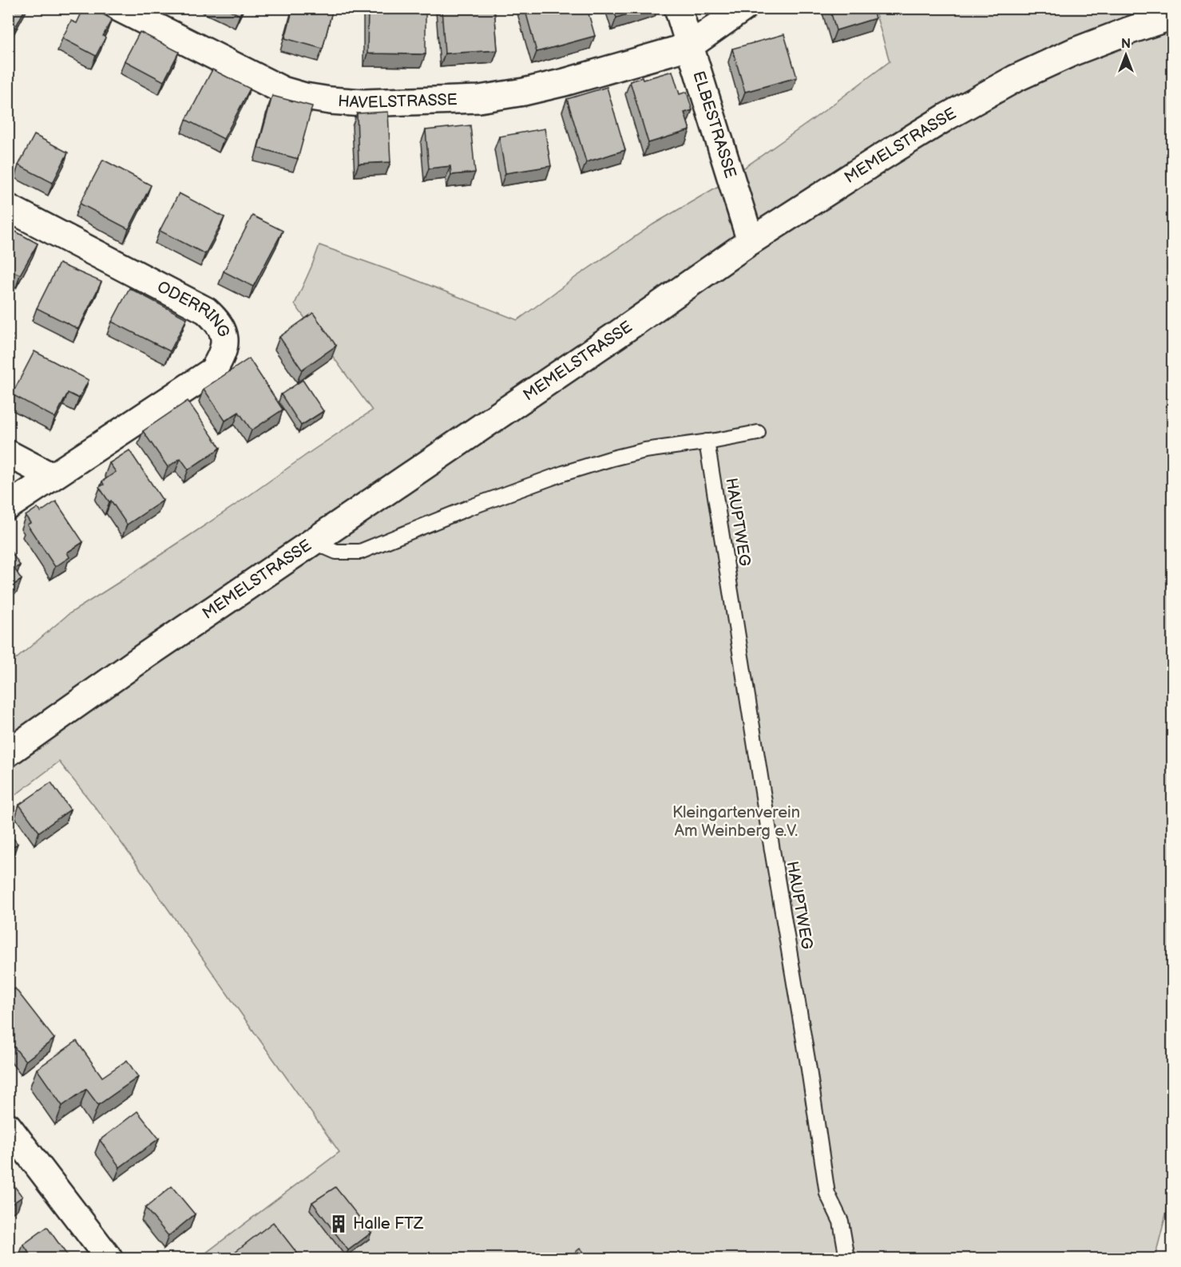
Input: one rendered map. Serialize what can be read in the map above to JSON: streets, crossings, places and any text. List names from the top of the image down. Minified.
{"streets":{"street":["HAVELSTRASSE","ELBESTRASSE","MEMELSTRASSE","ODERRING"],"lane":["HAUPTWEG"]},"crossings":[["HAVELSTRASSE","ELBESTRASSE"],["ELBESTRASSE","MEMELSTRASSE"]],"parks":["Kleingartenverein Am Weinberg e.V."],"places":{"building":["Halle FTZ"]},"north":"top"}
